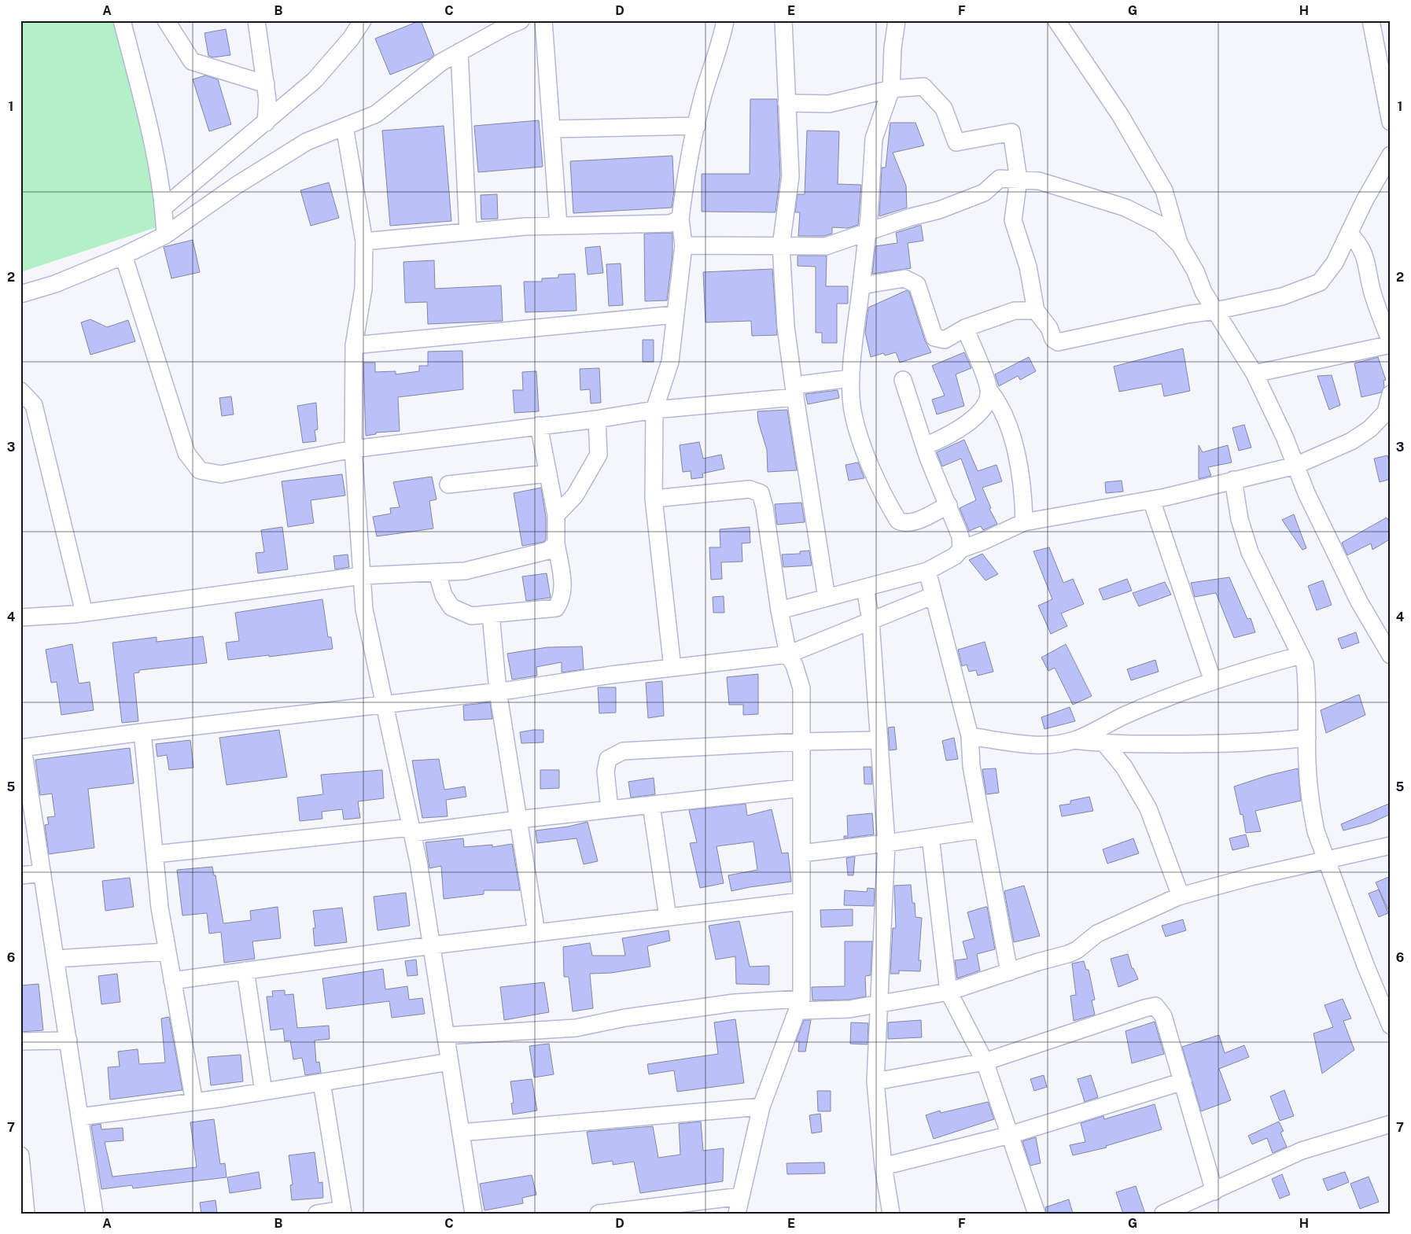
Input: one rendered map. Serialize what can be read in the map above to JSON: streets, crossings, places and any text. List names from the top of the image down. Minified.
{"grid":{"columns":["A","B","C","D","E","F","G","H"],"rows":["1","2","3","4","5","6","7"]}}
